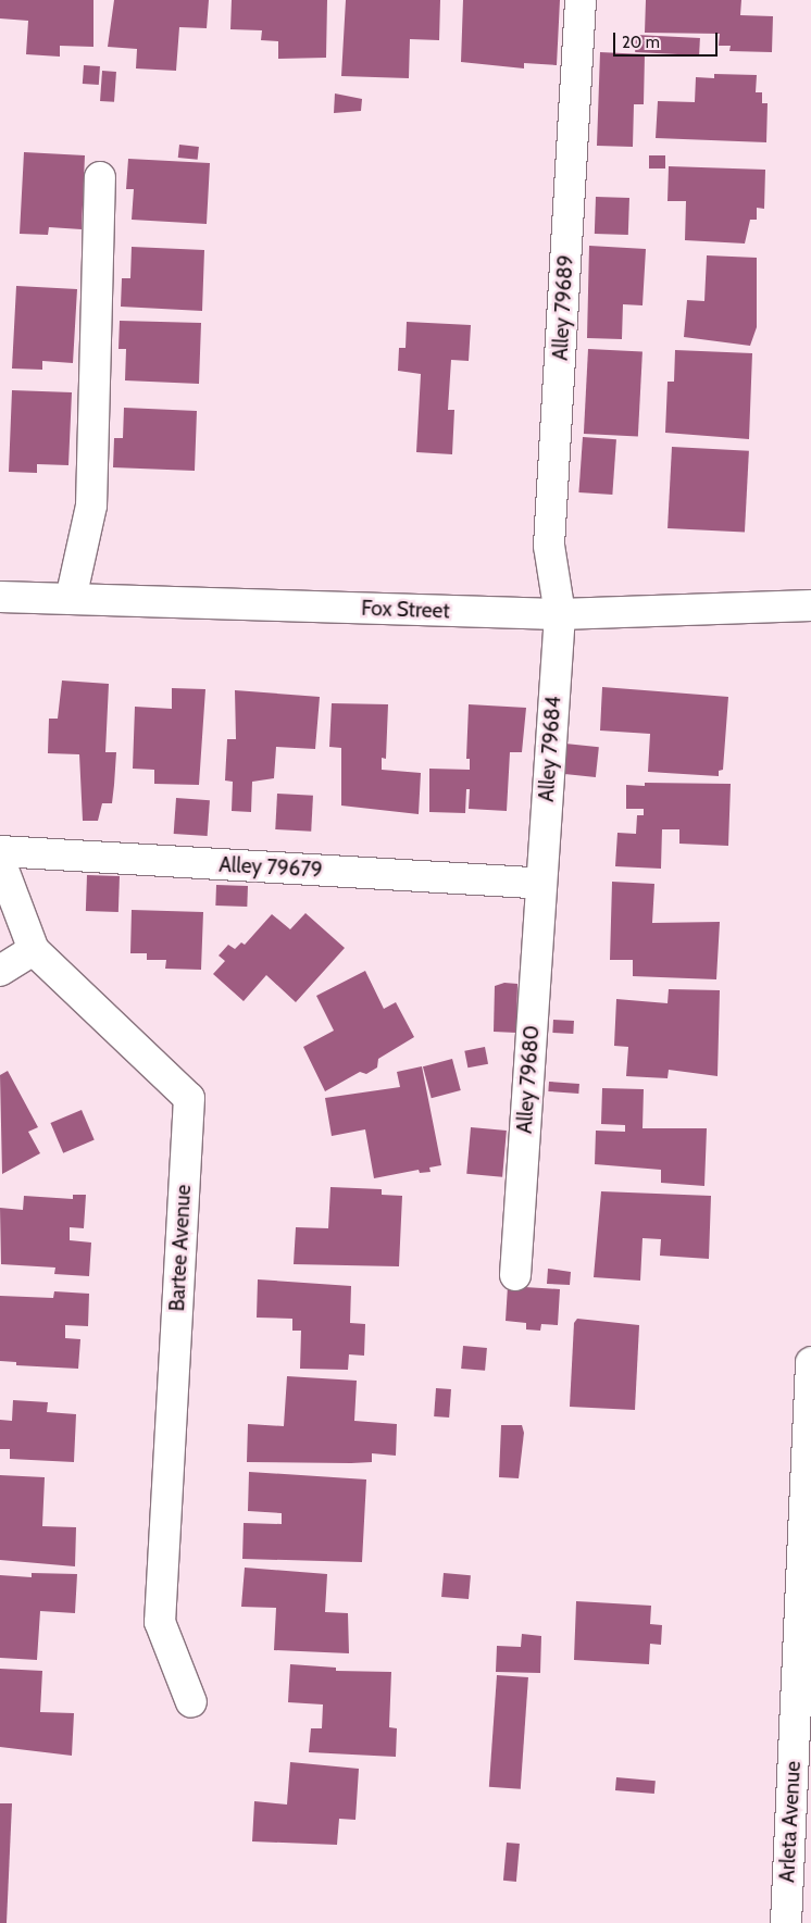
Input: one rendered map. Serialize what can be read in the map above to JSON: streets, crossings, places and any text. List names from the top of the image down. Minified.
{"streets":{"street":["Alley 79689","Fox Street","Alley 79684","Alley 79679","Alley 79680","Bartee Avenue","Arleta Avenue"]},"crossings":[["Alley 79689","Fox Street"],["Alley 79689","Alley 79684"],["Fox Street","Alley 79684"],["Alley 79684","Alley 79679"],["Alley 79684","Alley 79680"],["Alley 79679","Alley 79680"]],"scale_bar":"20 m"}
